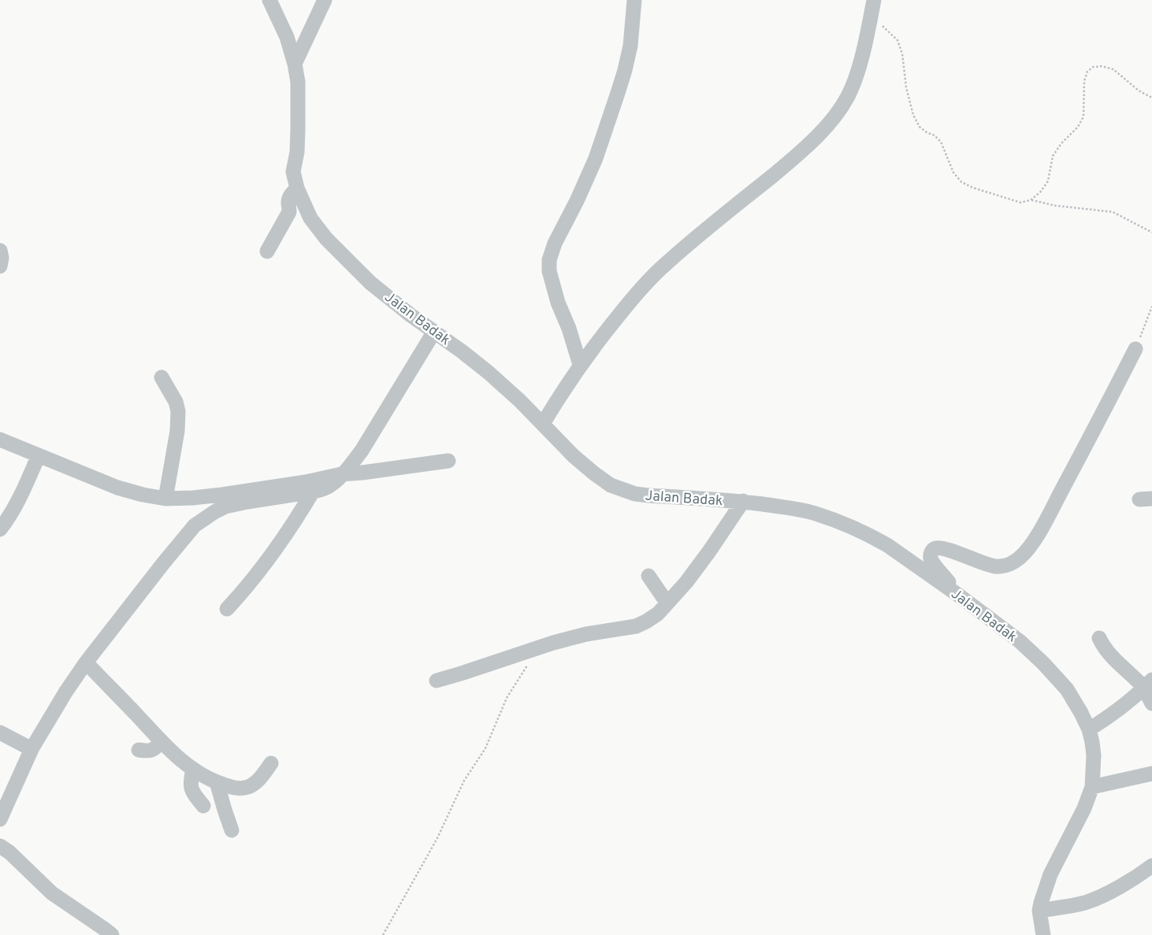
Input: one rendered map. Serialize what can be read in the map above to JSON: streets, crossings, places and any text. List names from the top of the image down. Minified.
{"streets":{"street":["Jalan Badak"]}}
